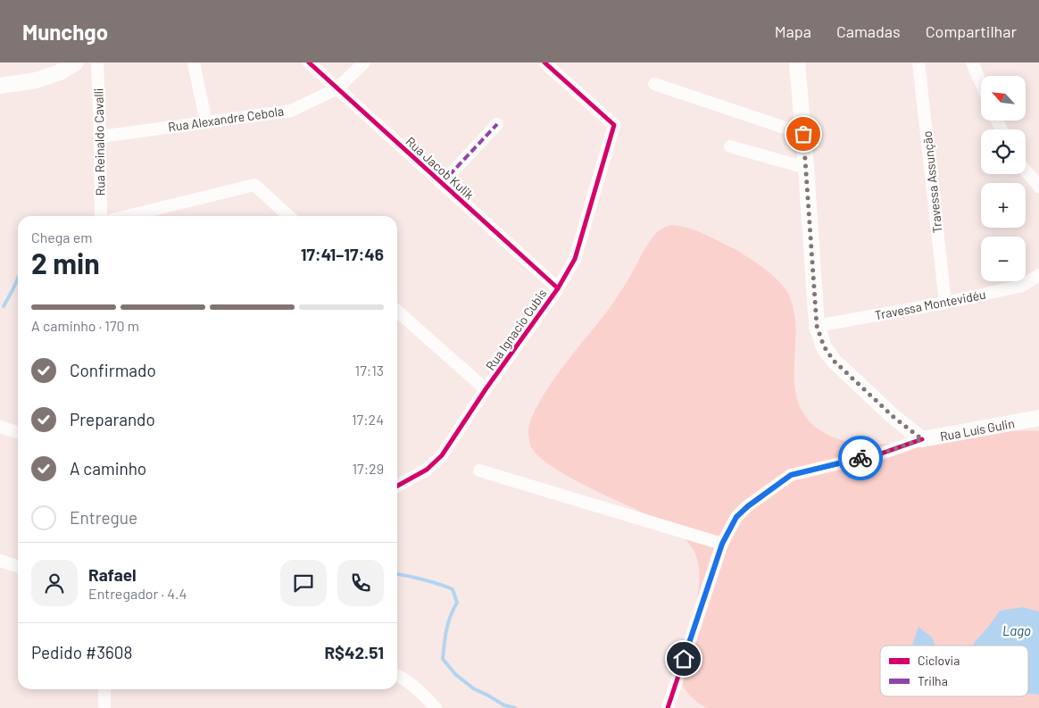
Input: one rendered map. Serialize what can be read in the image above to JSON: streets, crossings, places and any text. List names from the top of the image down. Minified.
{"streets":{"main road":["Rua Luís Gulin"],"street":["Rua Alexandre Cebola","Rua Reinaldo Cavalli","Rua Jacob Kulik","Travessa Assunção","Travessa Montevidéu","Rua Ignacio Cubis"]},"crossings":[["Rua Alexandre Cebola","Rua Reinaldo Cavalli"],["Rua Alexandre Cebola","Rua Jacob Kulik"],["Rua Jacob Kulik","Rua Ignacio Cubis"],["Travessa Assunção","Travessa Montevidéu"]],"water":["Lago"],"legend":["Ciclovia","Trilha"],"north":"top left","page":{"header":"Munchgo","nav":["Mapa","Camadas","Compartilhar"],"map_buttons":["+","−"],"heading":["2 min","Chega em","17:41–17:46"],"panel":["Rafael","Entregador · 4.4","Pedido #3608","R$42.51"],"bar":"A caminho · 170 m","list":[["Confirmado","17:13"],["Preparando","17:24"],["A caminho","17:29"],"Entregue"]}}
